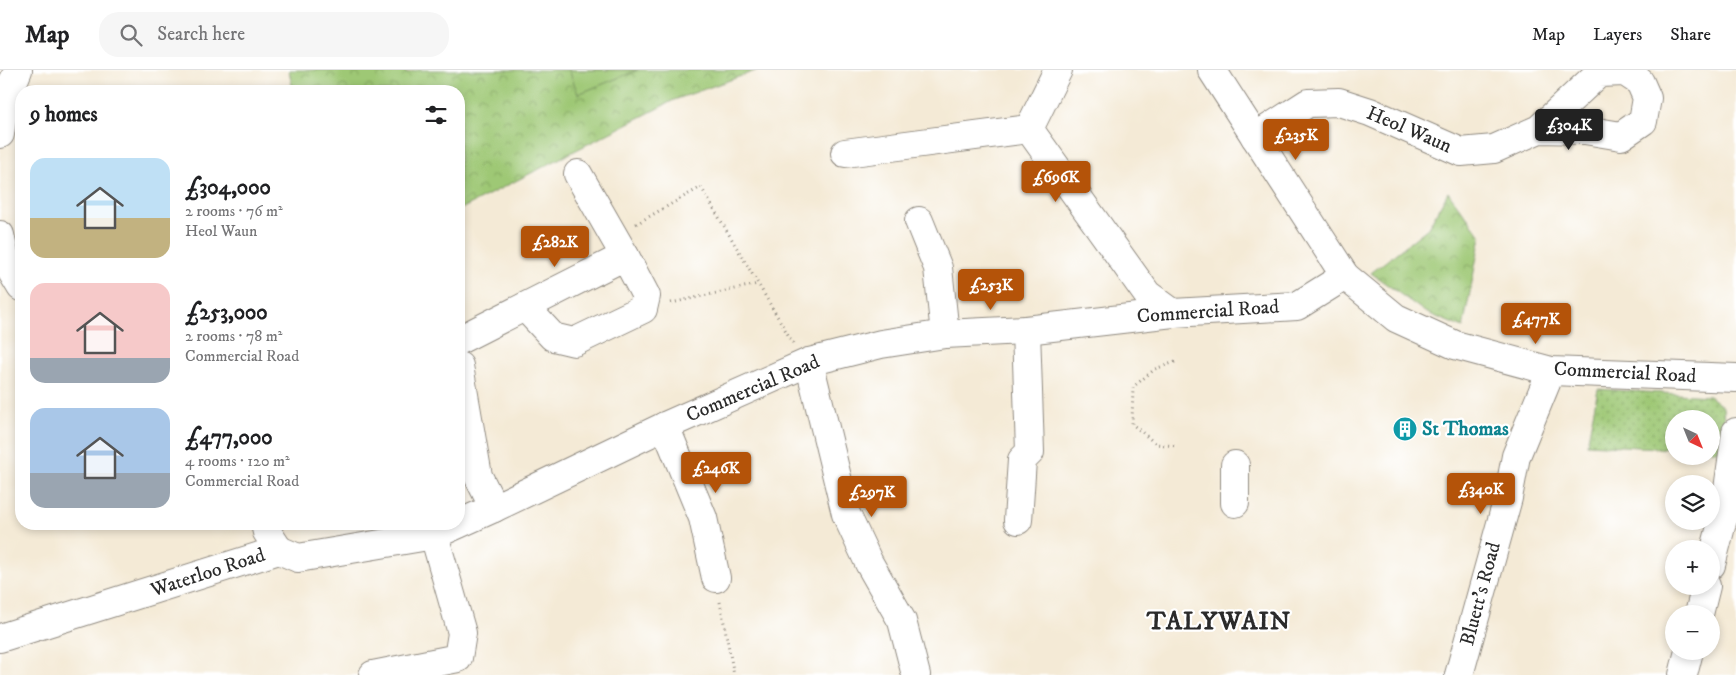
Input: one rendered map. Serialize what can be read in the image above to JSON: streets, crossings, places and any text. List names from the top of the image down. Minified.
{"streets":{"street":["Heol Waun","Commercial Road","Waterloo Road","Bluett's Road"]},"crossings":[["Commercial Road","Waterloo Road"],["Commercial Road","Bluett's Road"]],"districts":["TALYWAIN"],"places":{"building":["St Thomas"]},"north":"bottom right","page":{"header":"Map","search":"Search here","nav":["Map","Layers","Share"],"heading":"9 homes","price":["£304K","£235K","£696K","£282K","£253K","£477K","£246K","£340K","£297K"],"list":[{"name":"£304,000","note":"2 rooms · 76 m² · Heol Waun"},{"name":"£253,000","note":"2 rooms · 78 m² · Commercial Road"},{"name":"£477,000","note":"4 rooms · 120 m² · Commercial Road"}],"map_buttons":["+","−"]}}
